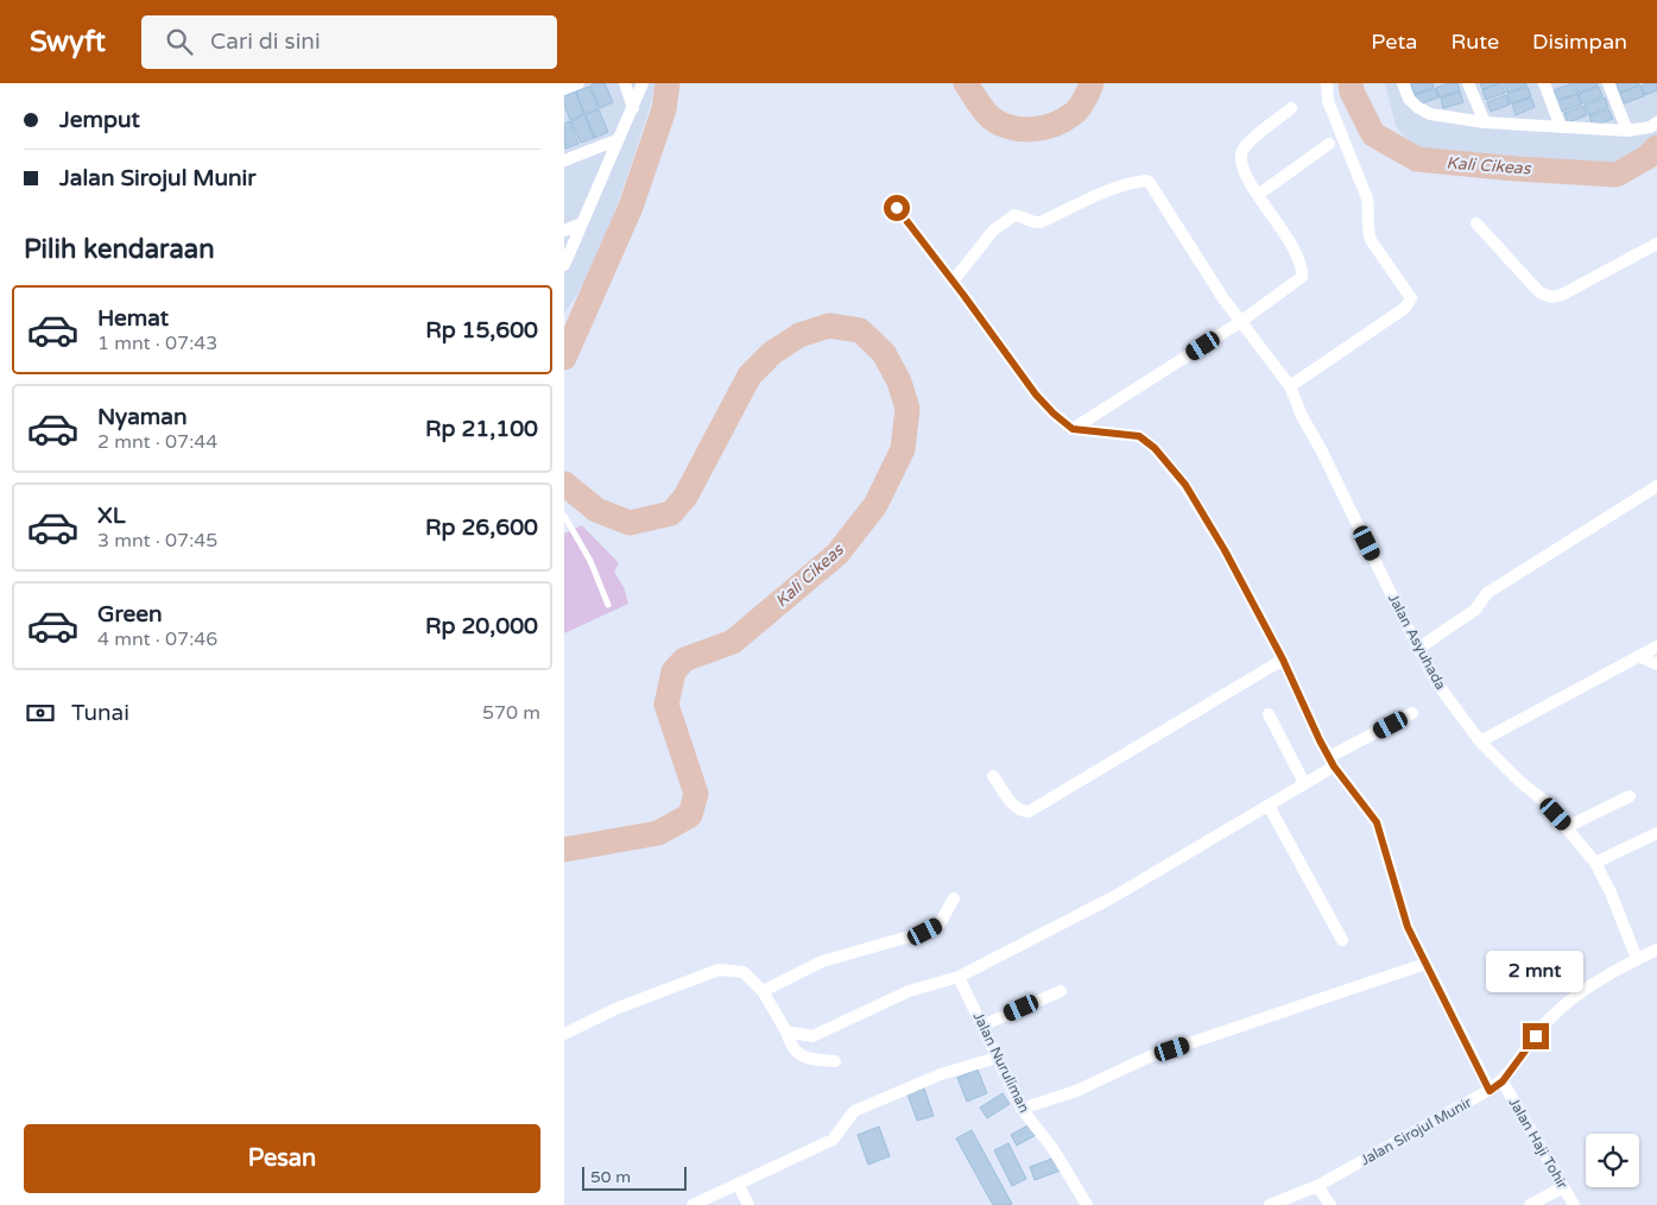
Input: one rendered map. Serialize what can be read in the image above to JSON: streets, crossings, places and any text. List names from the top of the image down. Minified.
{"streets":{"street":["Jalan Asyuhada","Jalan Nuruliman","Jalan Sirojul Munir","Jalan Haji Tohir"]},"crossings":[["Jalan Asyuhada","Jalan Sirojul Munir"],["Jalan Sirojul Munir","Jalan Haji Tohir"]],"water":["Kali Cikeas"],"scale_bar":"50 m","page":{"header":"Swyft","search":"Cari di sini","nav":["Peta","Rute","Disimpan"],"banner":["Jemput","Jalan Sirojul Munir"],"heading":"Pilih kendaraan","list":[{"name":"Hemat","note":"1 mnt · 07:43","value":"Rp 15,600"},{"name":"Nyaman","note":"2 mnt · 07:44","value":"Rp 21,100"},{"name":"XL","note":"3 mnt · 07:45","value":"Rp 26,600"},{"name":"Green","note":"4 mnt · 07:46","value":"Rp 20,000"}],"pay":["Tunai","570 m"],"bubble":"2 mnt","buttons":"Pesan","scale":"50 m"}}
